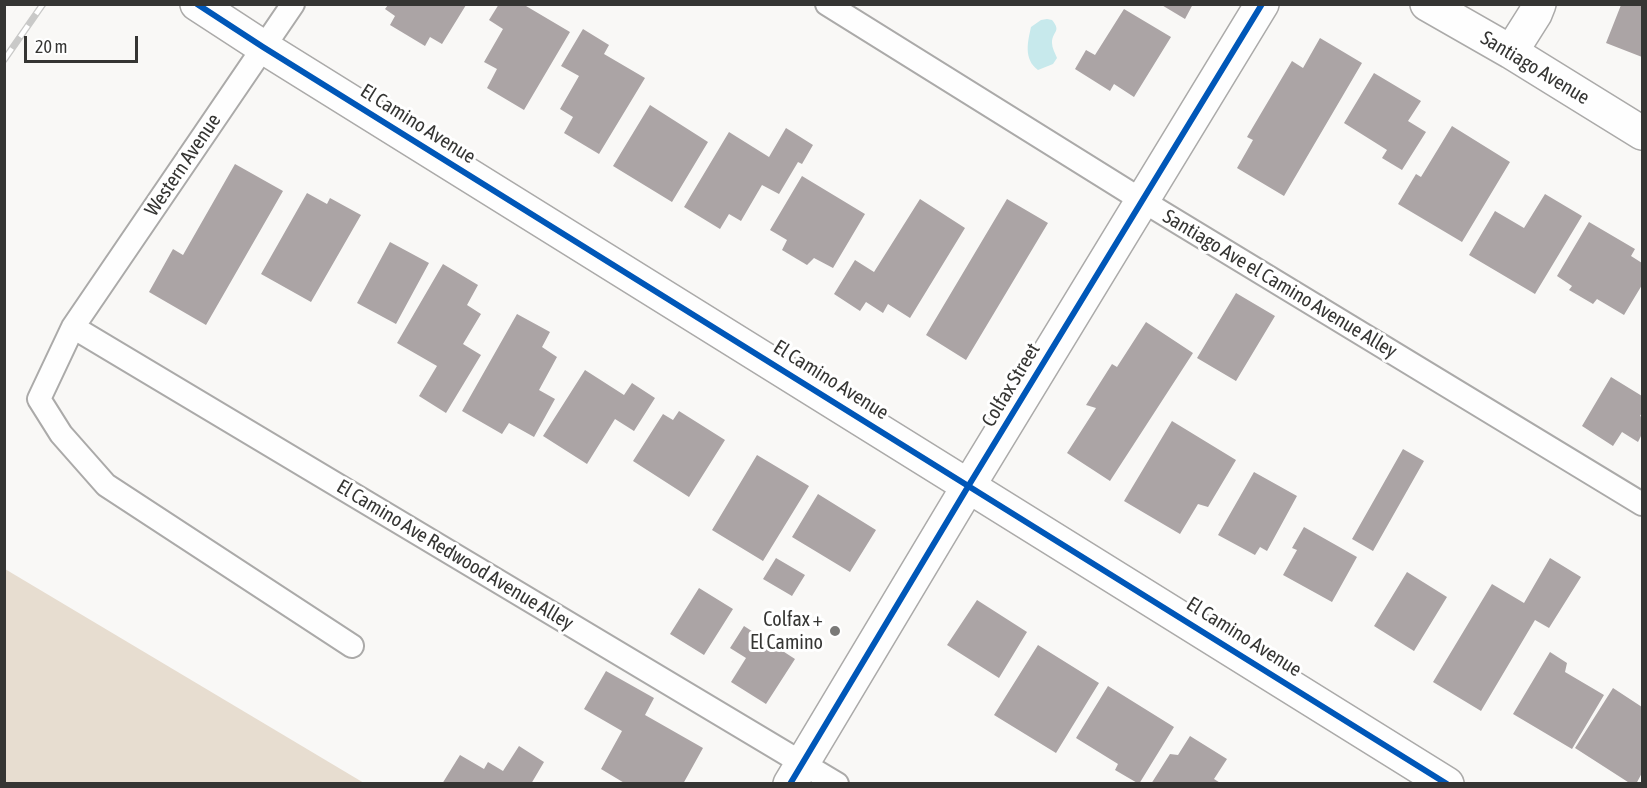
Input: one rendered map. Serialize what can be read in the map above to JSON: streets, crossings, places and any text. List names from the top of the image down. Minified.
{"streets":{"main road":["Santiago Avenue","El Camino Avenue","Colfax Street"],"lane":["Western Avenue","Santiago Ave el Camino Avenue Alley","El Camino Ave Redwood Avenue Alley"]},"crossings":[["El Camino Avenue","Western Avenue"],["El Camino Avenue","Colfax Street"],["Western Avenue","El Camino Ave Redwood Avenue Alley"],["Santiago Ave el Camino Avenue Alley","Colfax Street"],["Colfax Street","El Camino Ave Redwood Avenue Alley"]],"places":["Colfax + El Camino"],"scale_bar":"20 m"}
